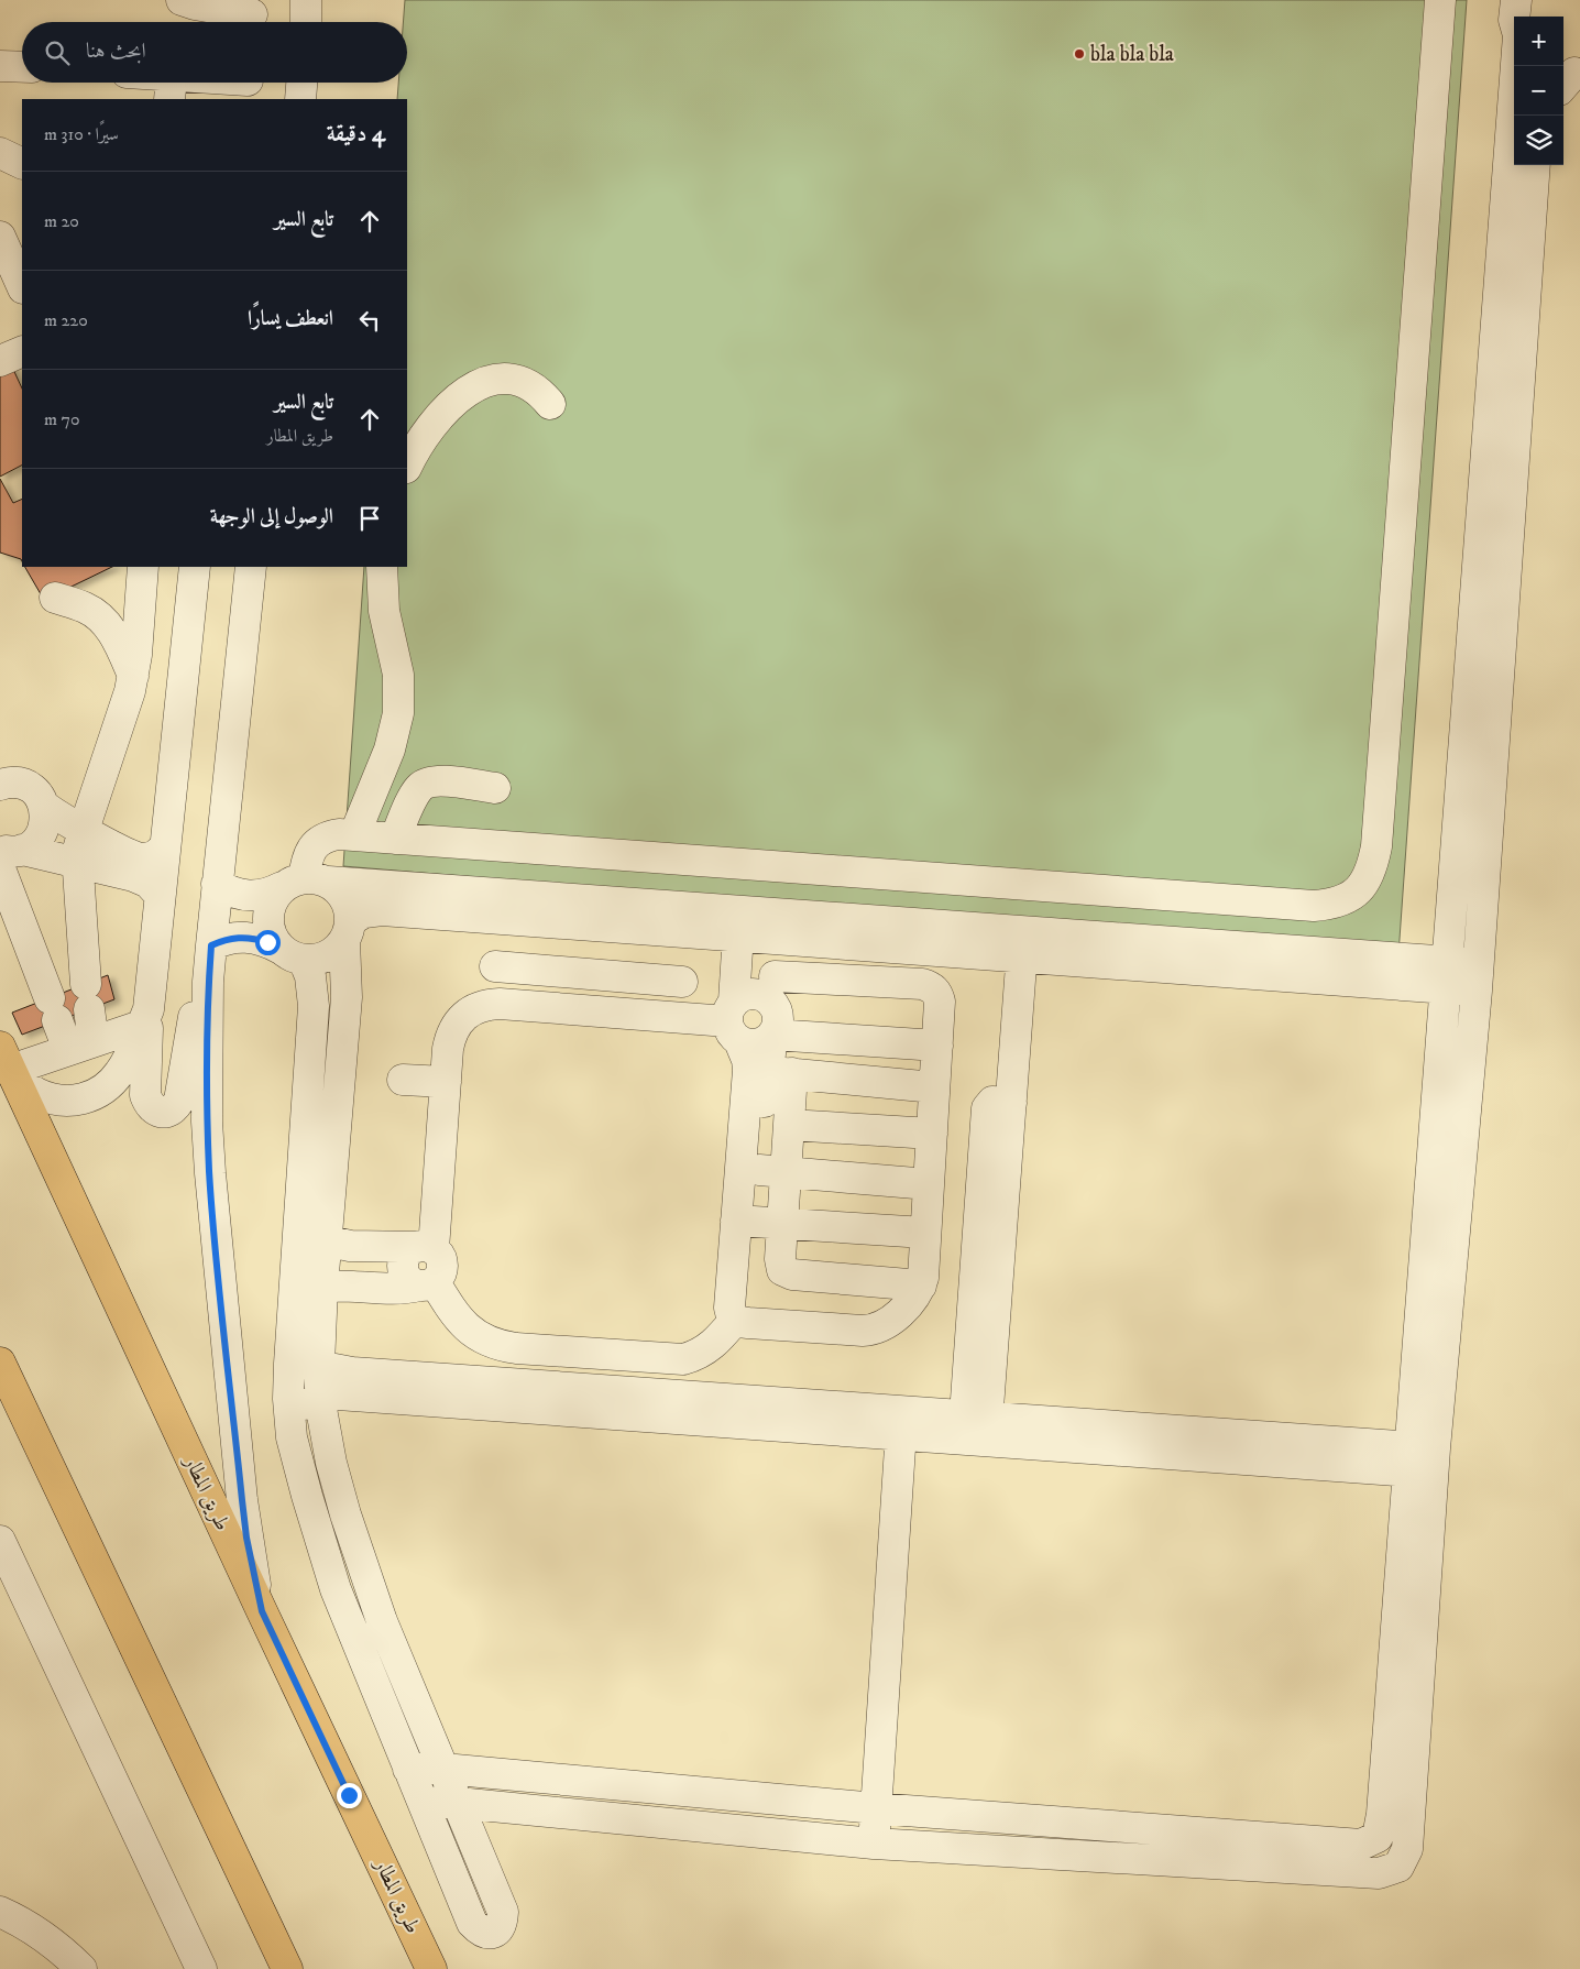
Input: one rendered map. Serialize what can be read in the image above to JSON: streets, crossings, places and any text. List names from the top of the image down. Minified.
{"streets":{"main road":["طريق المطار"]},"places":["bla bla bla"],"page":{"map_buttons":["+","−"],"search":"ابحث هنا","heading":["4 دقيقة","سيرًا · 310 m"],"list":[["تابع السير","20 m"],["انعطف يسارًا","220 m"],["تابع السير","طريق المطار","70 m"],"الوصول إلى الوجهة"]}}
